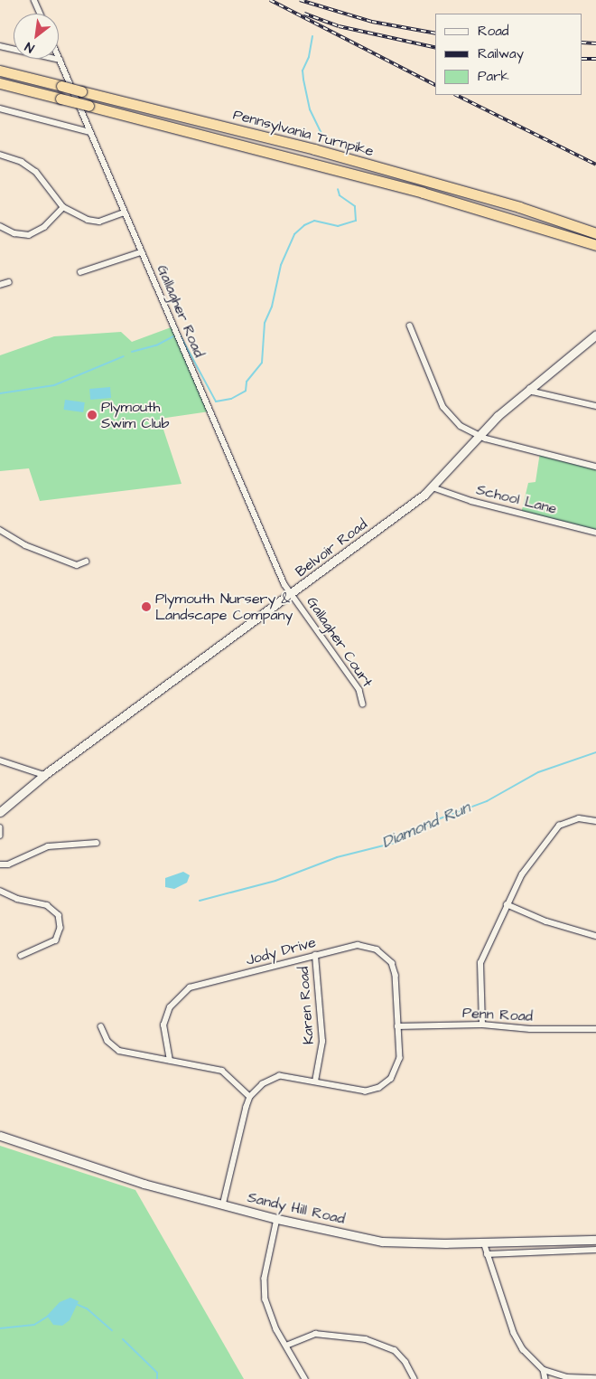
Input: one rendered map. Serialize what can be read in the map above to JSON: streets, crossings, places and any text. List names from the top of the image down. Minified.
{"streets":{"highway":["Pennsylvania Turnpike"],"street":["Gallagher Road","School Lane","Belvoir Road","Gallagher Court","Jody Drive","Karen Road","Penn Road","Sandy Hill Road"]},"crossings":[["Gallagher Road","Belvoir Road"],["Gallagher Road","Gallagher Court"],["School Lane","Belvoir Road"],["Belvoir Road","Gallagher Court"],["Jody Drive","Karen Road"],["Jody Drive","Penn Road"]],"water":["Diamond Run"],"places":["Plymouth Swim Club","Plymouth Nursery & Landscape Company"],"legend":["Road","Railway","Park"],"north":"bottom left"}
